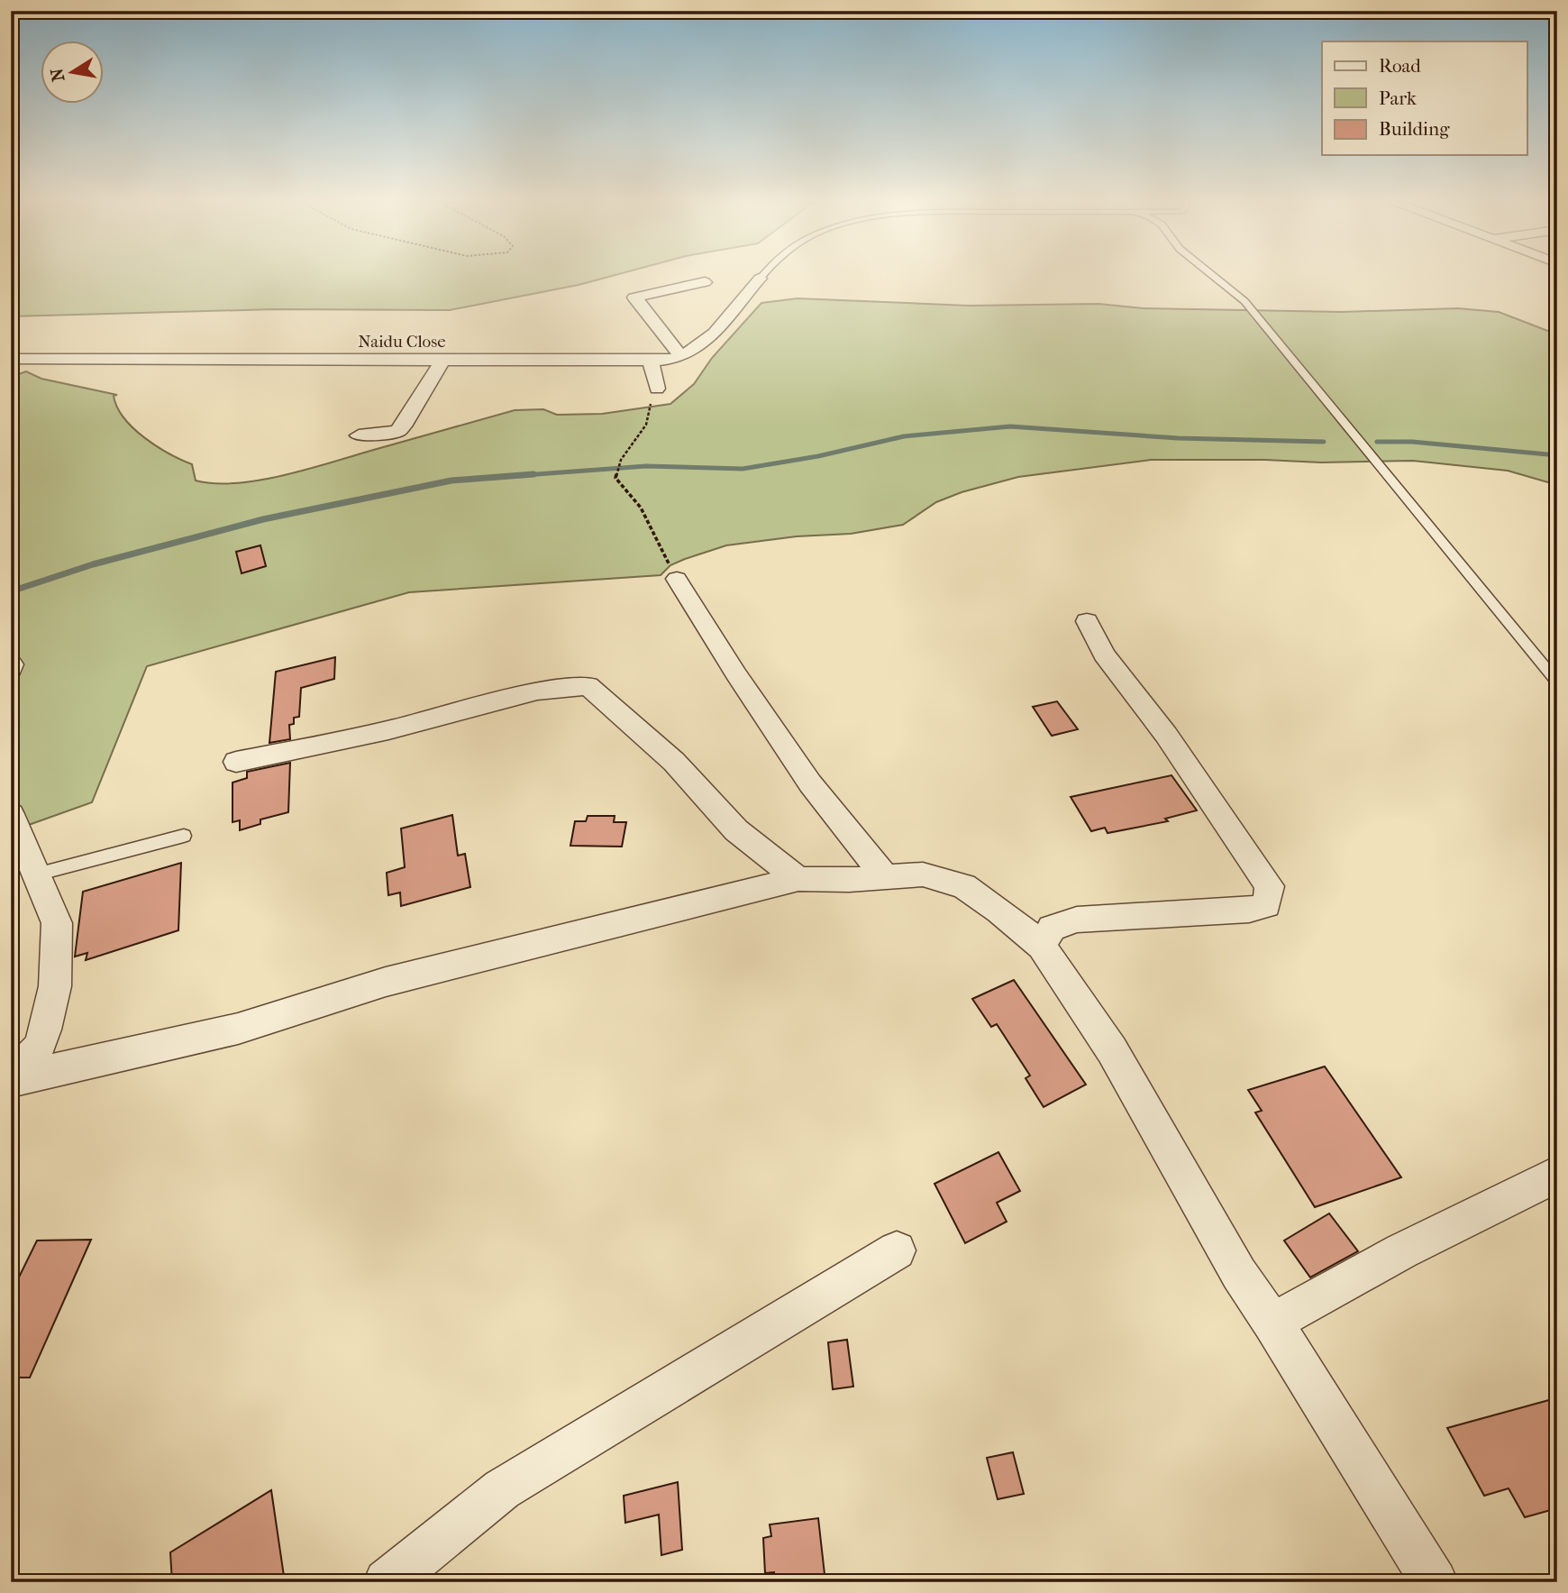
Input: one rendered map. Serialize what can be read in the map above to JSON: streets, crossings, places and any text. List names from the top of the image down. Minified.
{"streets":{"street":["Naidu Close"]},"legend":["Road","Park","Building"],"north":"left"}
